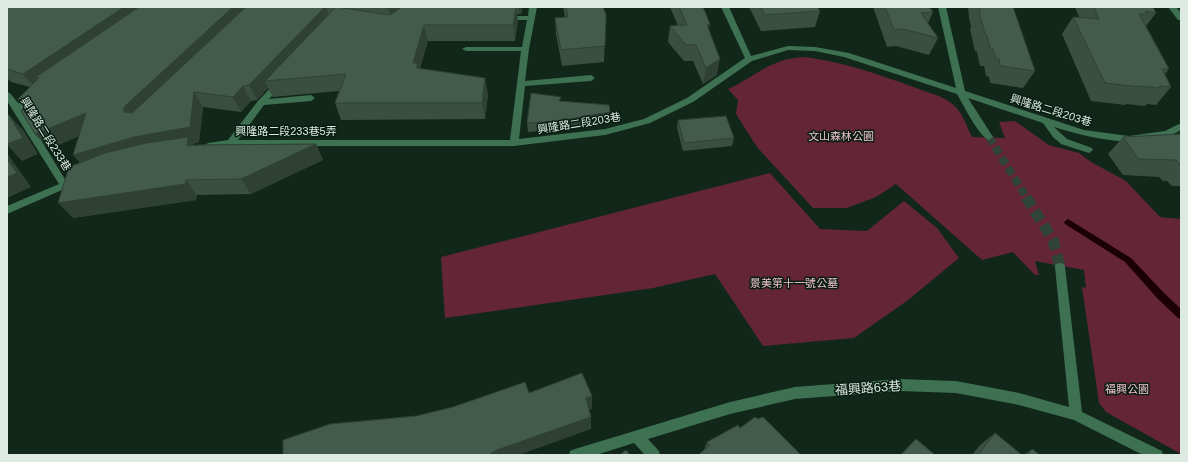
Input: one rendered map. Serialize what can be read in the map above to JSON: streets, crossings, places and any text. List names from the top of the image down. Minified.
{"streets":{"street":["興隆路二段203巷","興隆路二段233巷5弄","興隆路二段233巷","福興路63巷"]},"crossings":[["興隆路二段203巷","興隆路二段233巷5弄"]],"parks":["文山森林公園","景美第十一號公墓","福興公園"]}
